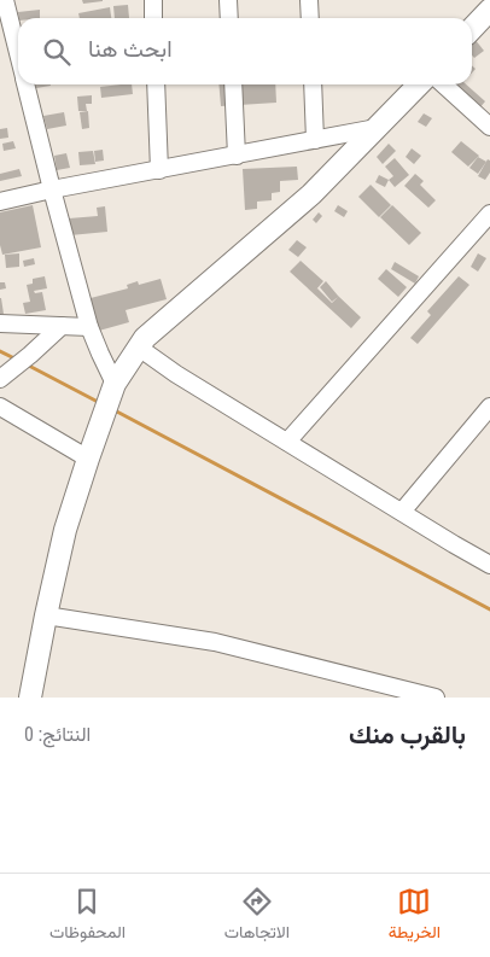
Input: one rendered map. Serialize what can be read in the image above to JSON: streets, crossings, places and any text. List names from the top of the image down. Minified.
{"page":{"search":"ابحث هنا","heading":["بالقرب منك","النتائج: 0"],"nav":["الخريطة","الاتجاهات","المحفوظات"]}}
